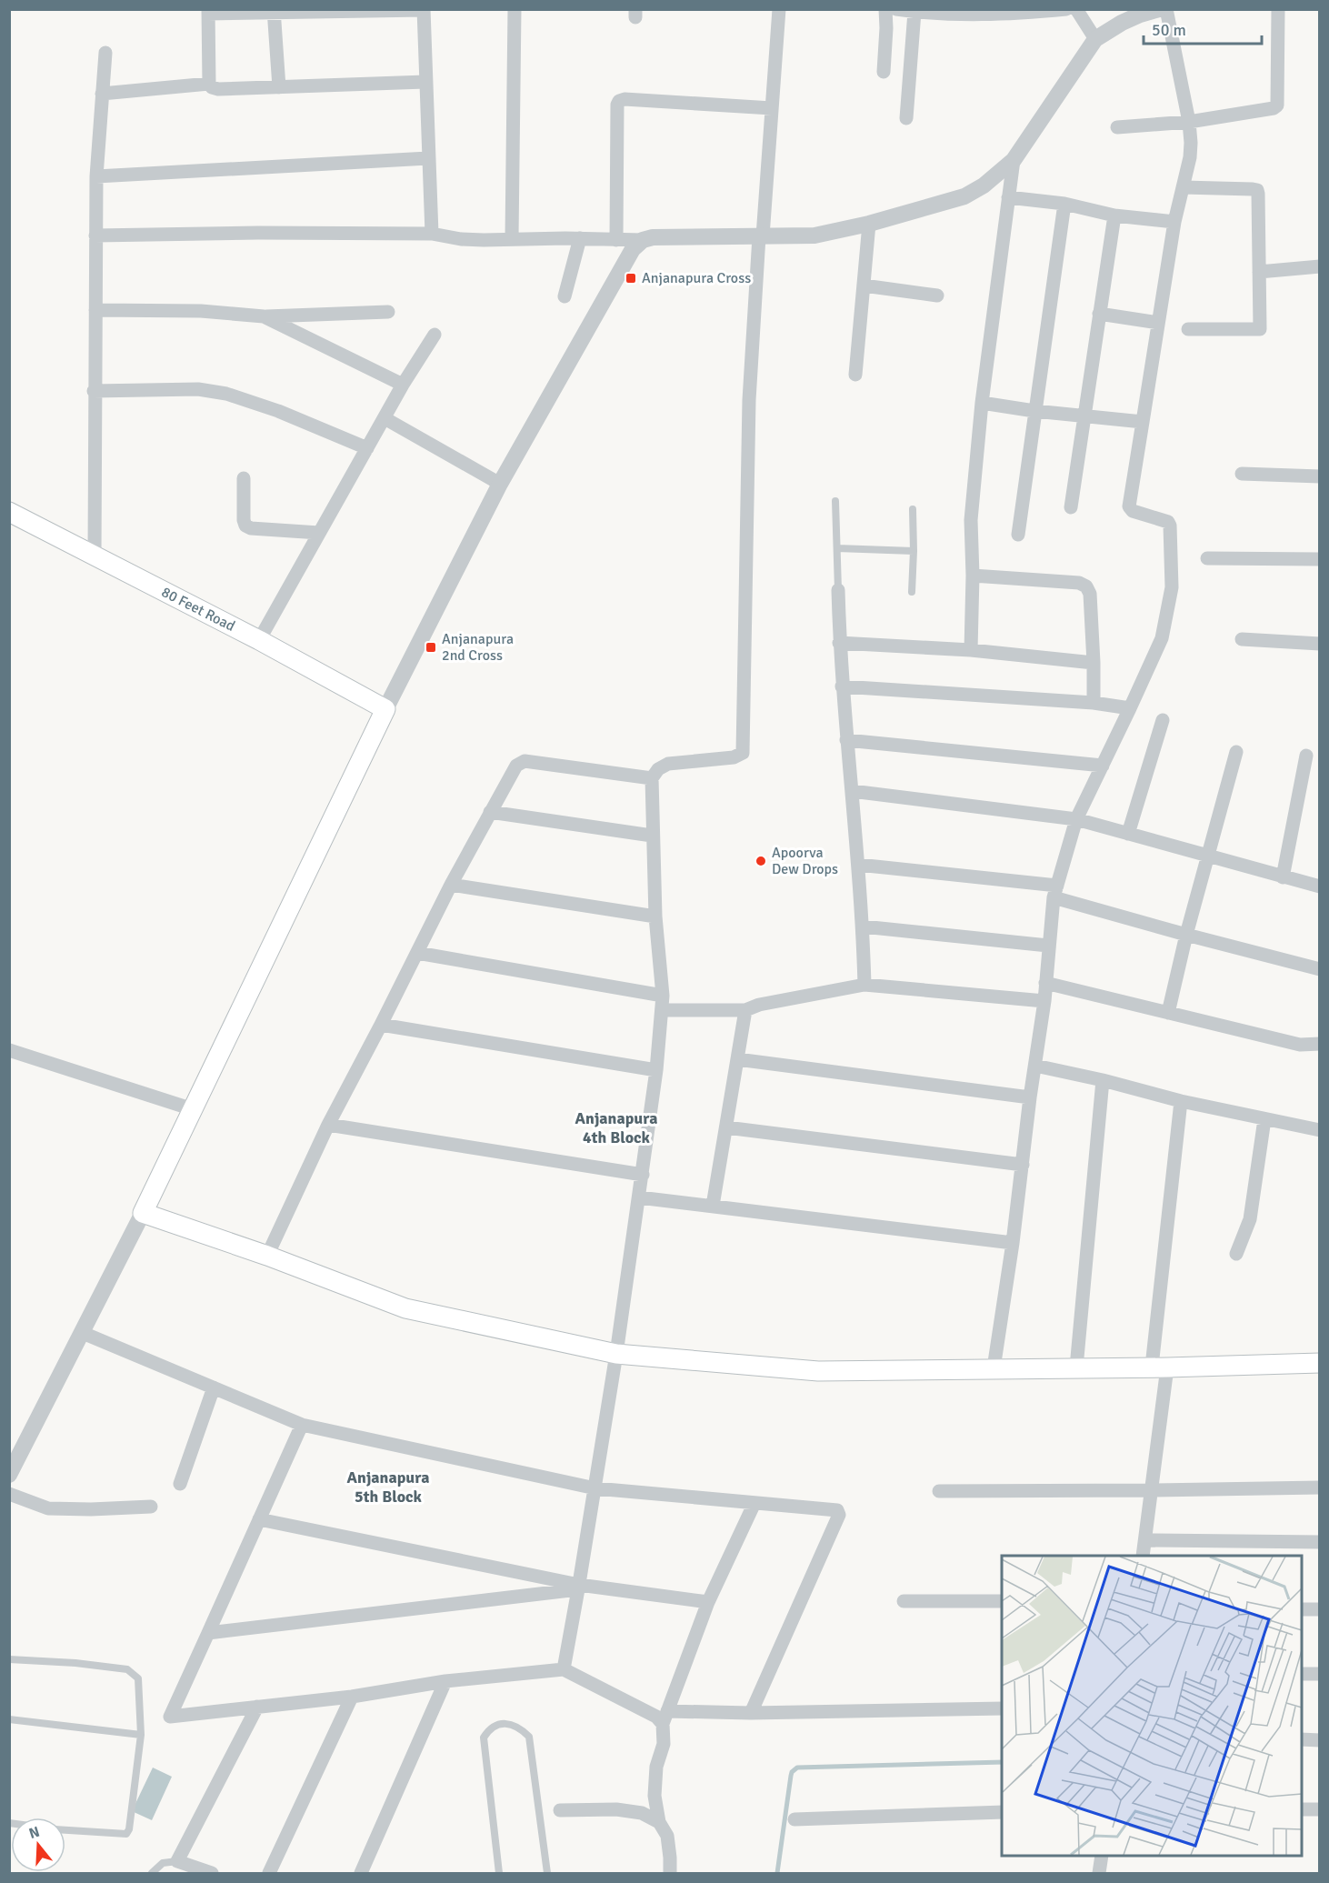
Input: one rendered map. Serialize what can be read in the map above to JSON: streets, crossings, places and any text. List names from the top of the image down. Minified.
{"streets":{"main road":["80 Feet Road"]},"districts":["Anjanapura 4th Block","Anjanapura 5th Block"],"places":{"transit":["Anjanapura Cross","Anjanapura 2nd Cross"],"other":["Apoorva Dew Drops"]},"scale_bar":"50 m","north":"top"}
